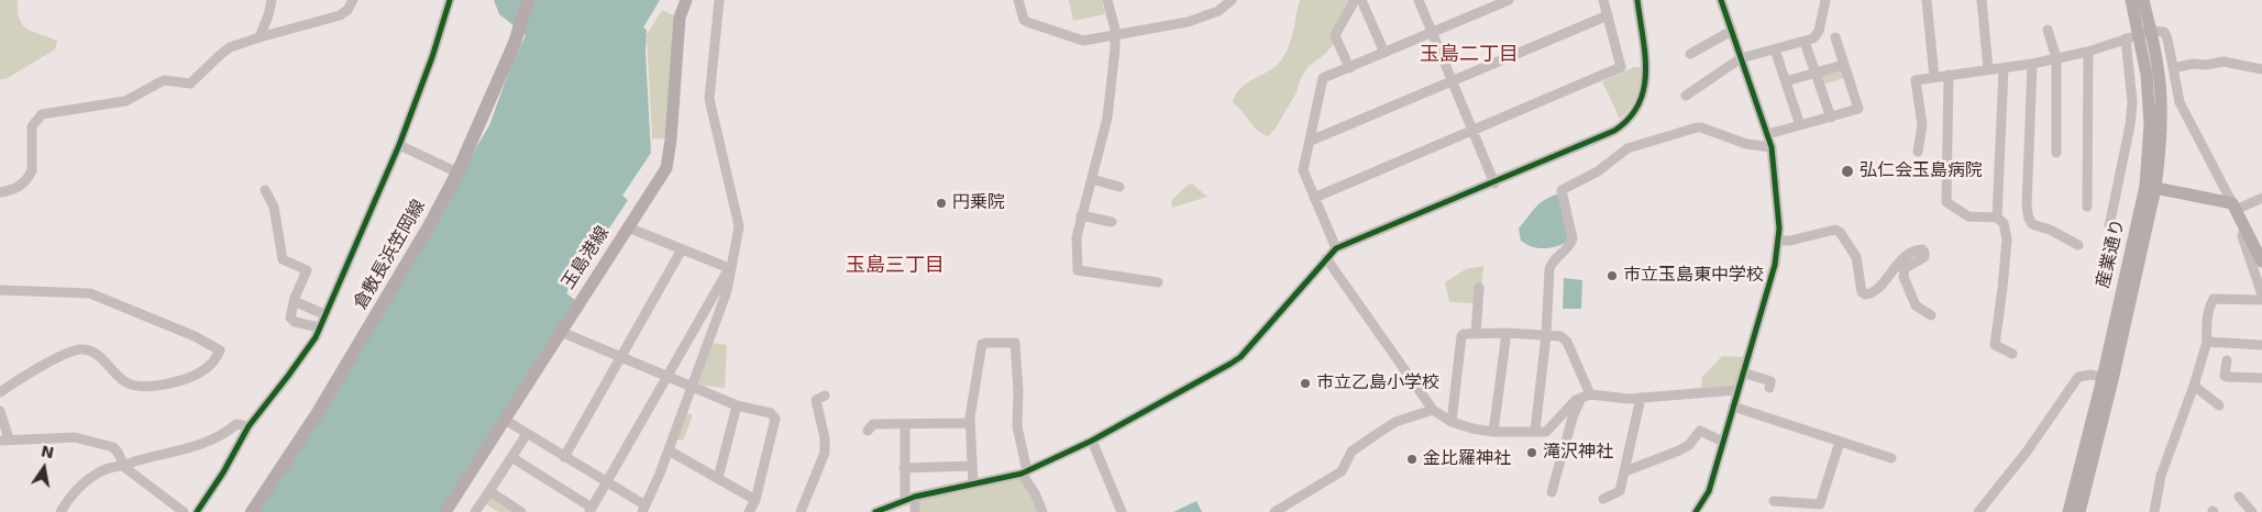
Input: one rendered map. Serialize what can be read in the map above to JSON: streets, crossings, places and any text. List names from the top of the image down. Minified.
{"streets":{"main road":["倉敷長浜笠岡線"],"street":["産業通り","玉島港線"]},"districts":["玉島二丁目","玉島三丁目"],"places":["弘仁会玉島病院","円乗院","市立玉島東中学校","市立乙島小学校","滝沢神社","金比羅神社"],"north":"top"}
